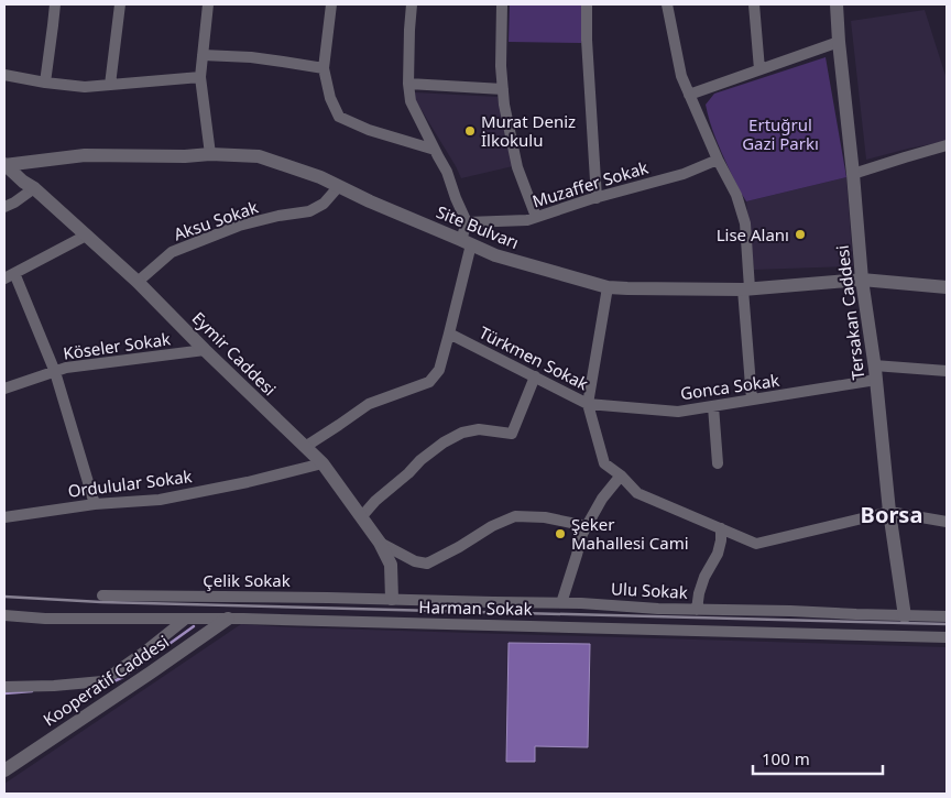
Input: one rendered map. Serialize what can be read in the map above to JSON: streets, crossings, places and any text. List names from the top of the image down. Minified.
{"streets":{"street":["Muzaffer Sokak","Aksu Sokak","Site Bulvarı","Tersakan Caddesi","Köseler Sokak","Eymir Caddesi","Türkmen Sokak","Gonca Sokak","Ordulular Sokak","Çelik Sokak","Ulu Sokak","Harman Sokak","Kooperatif Caddesi"]},"crossings":[["Aksu Sokak","Site Bulvarı"],["Aksu Sokak","Eymir Caddesi"],["Site Bulvarı","Tersakan Caddesi"],["Site Bulvarı","Eymir Caddesi"],["Tersakan Caddesi","Türkmen Sokak"],["Tersakan Caddesi","Gonca Sokak"],["Tersakan Caddesi","Ulu Sokak"],["Köseler Sokak","Eymir Caddesi"],["Eymir Caddesi","Ordulular Sokak"],["Eymir Caddesi","Çelik Sokak"],["Eymir Caddesi","Ulu Sokak"],["Türkmen Sokak","Gonca Sokak"],["Çelik Sokak","Ulu Sokak"],["Harman Sokak","Kooperatif Caddesi"]],"districts":["Borsa"],"parks":["Ertuğrul Gazi Parkı"],"places":["Murat Deniz İlkokulu","Lise Alanı","Şeker Mahallesi Cami"],"scale_bar":"100 m"}
